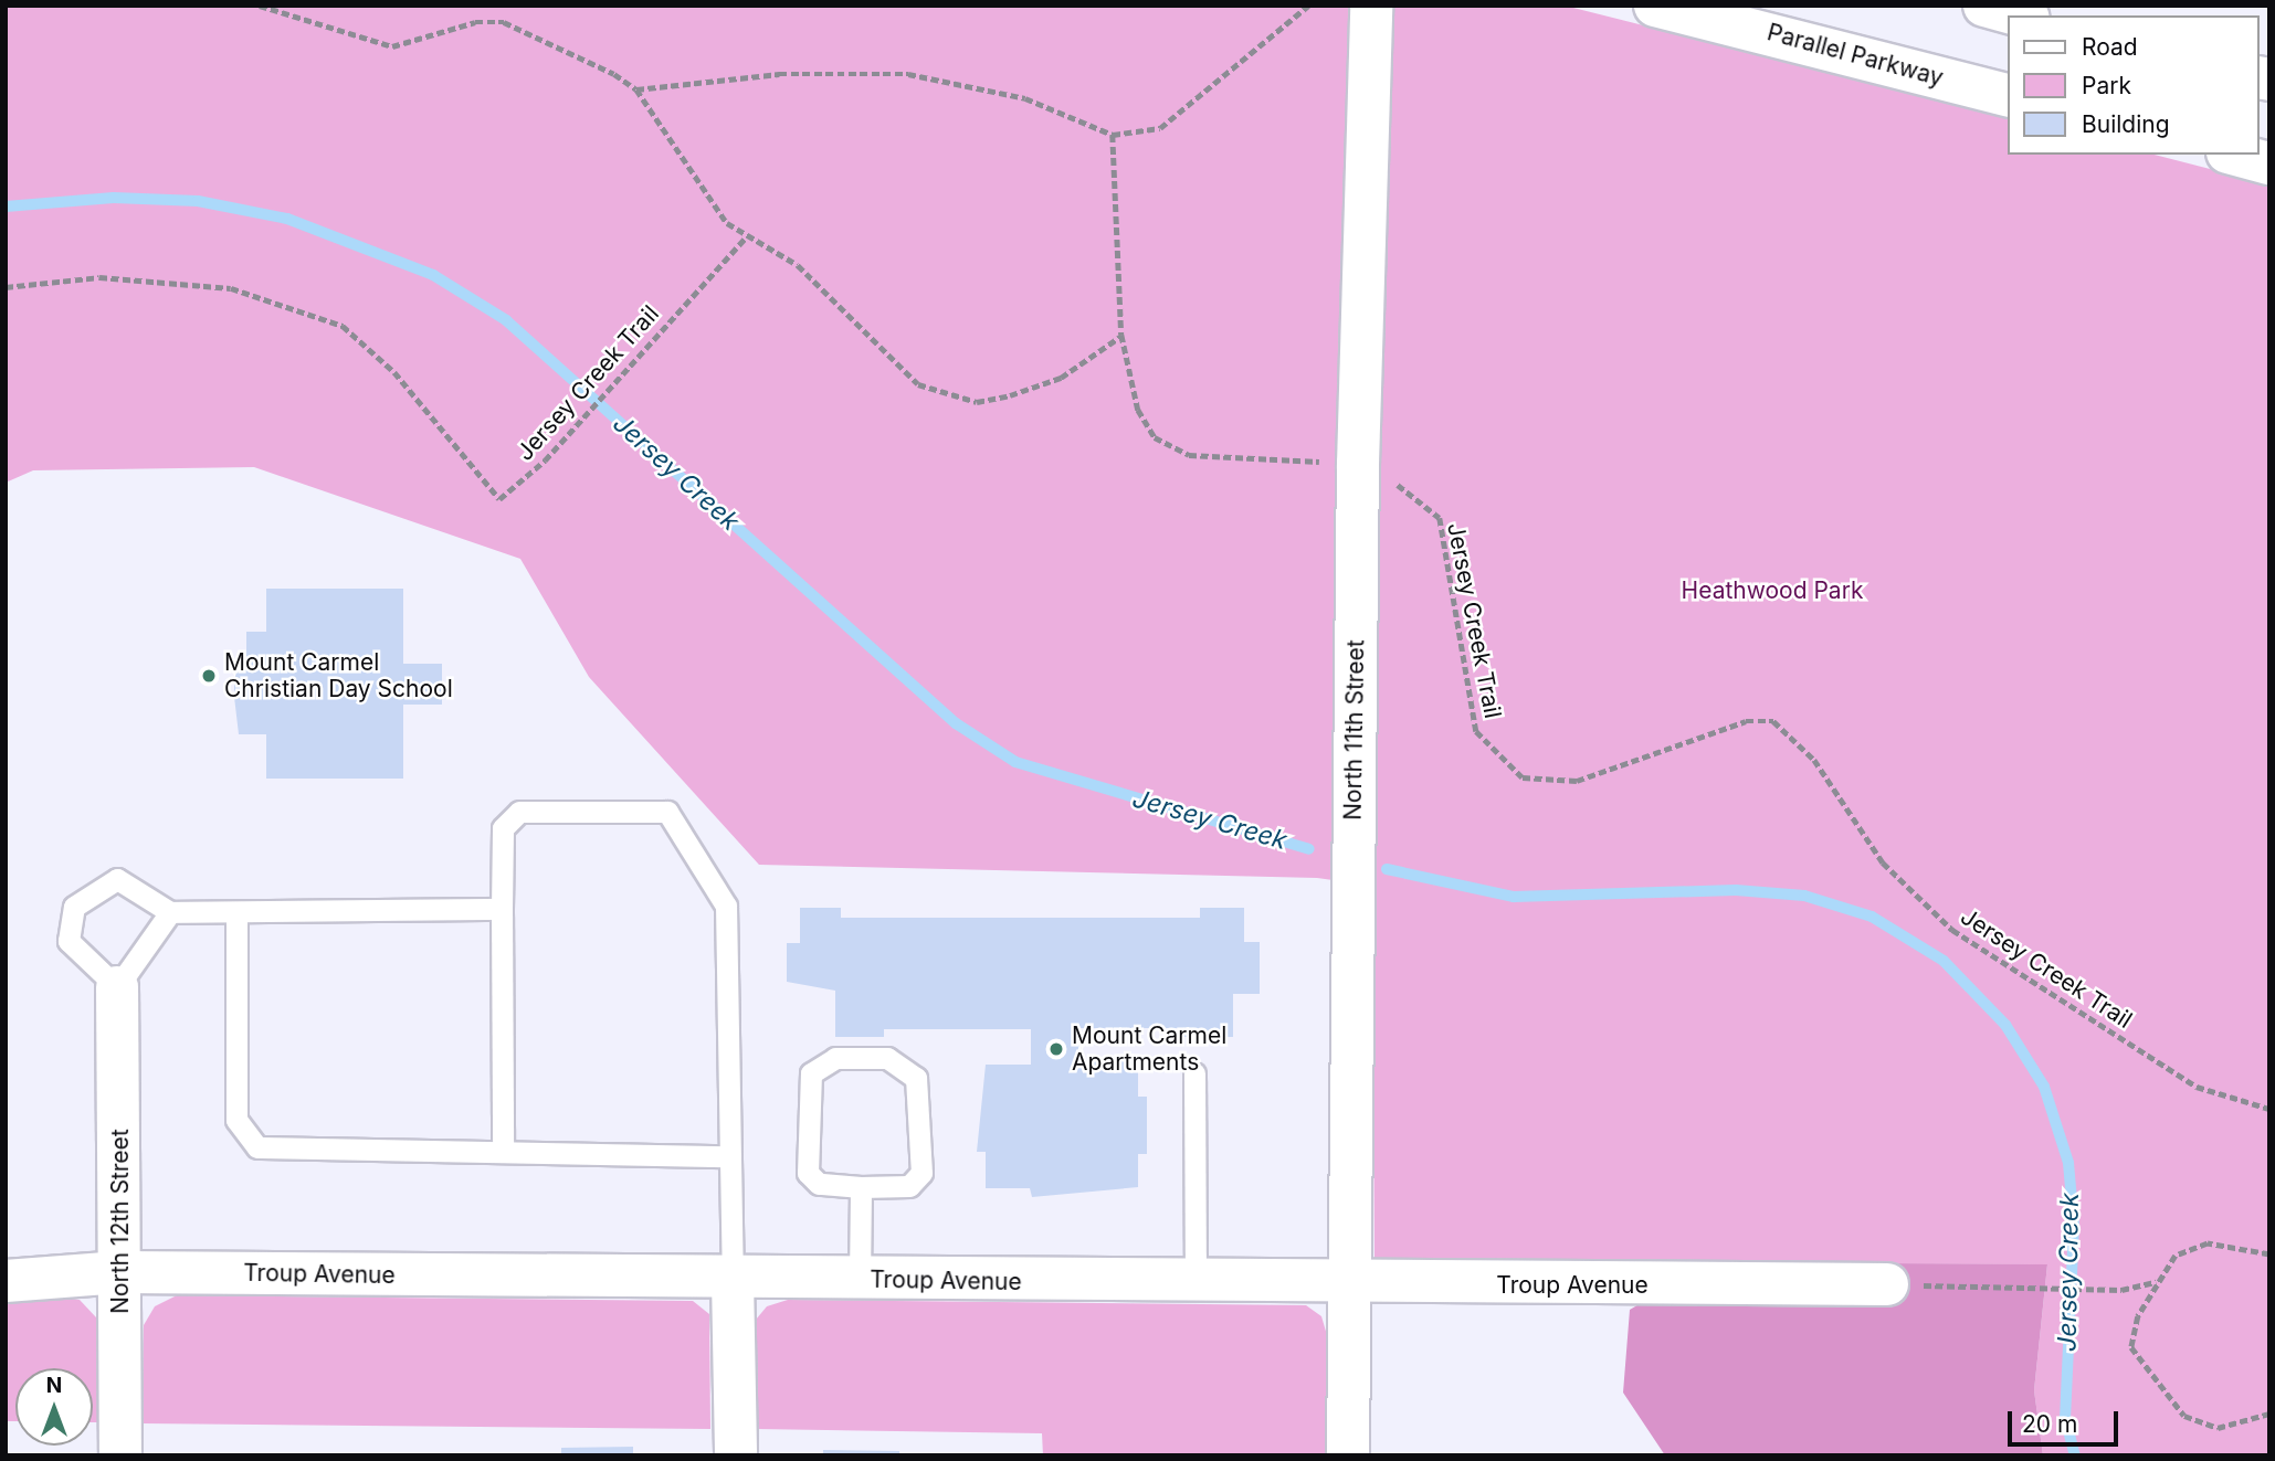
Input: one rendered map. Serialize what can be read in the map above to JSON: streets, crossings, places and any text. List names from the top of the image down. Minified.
{"streets":{"street":["Parallel Parkway","North 11th Street","North 12th Street","Troup Avenue"],"path":["Jersey Creek Trail"]},"crossings":[["Jersey Creek Trail","North 11th Street"],["North 11th Street","Troup Avenue"],["North 12th Street","Troup Avenue"]],"water":["Jersey Creek"],"parks":["Heathwood Park"],"places":["Mount Carmel Christian Day School","Mount Carmel Apartments"],"legend":["Road","Park","Building"],"scale_bar":"20 m","north":"top"}
